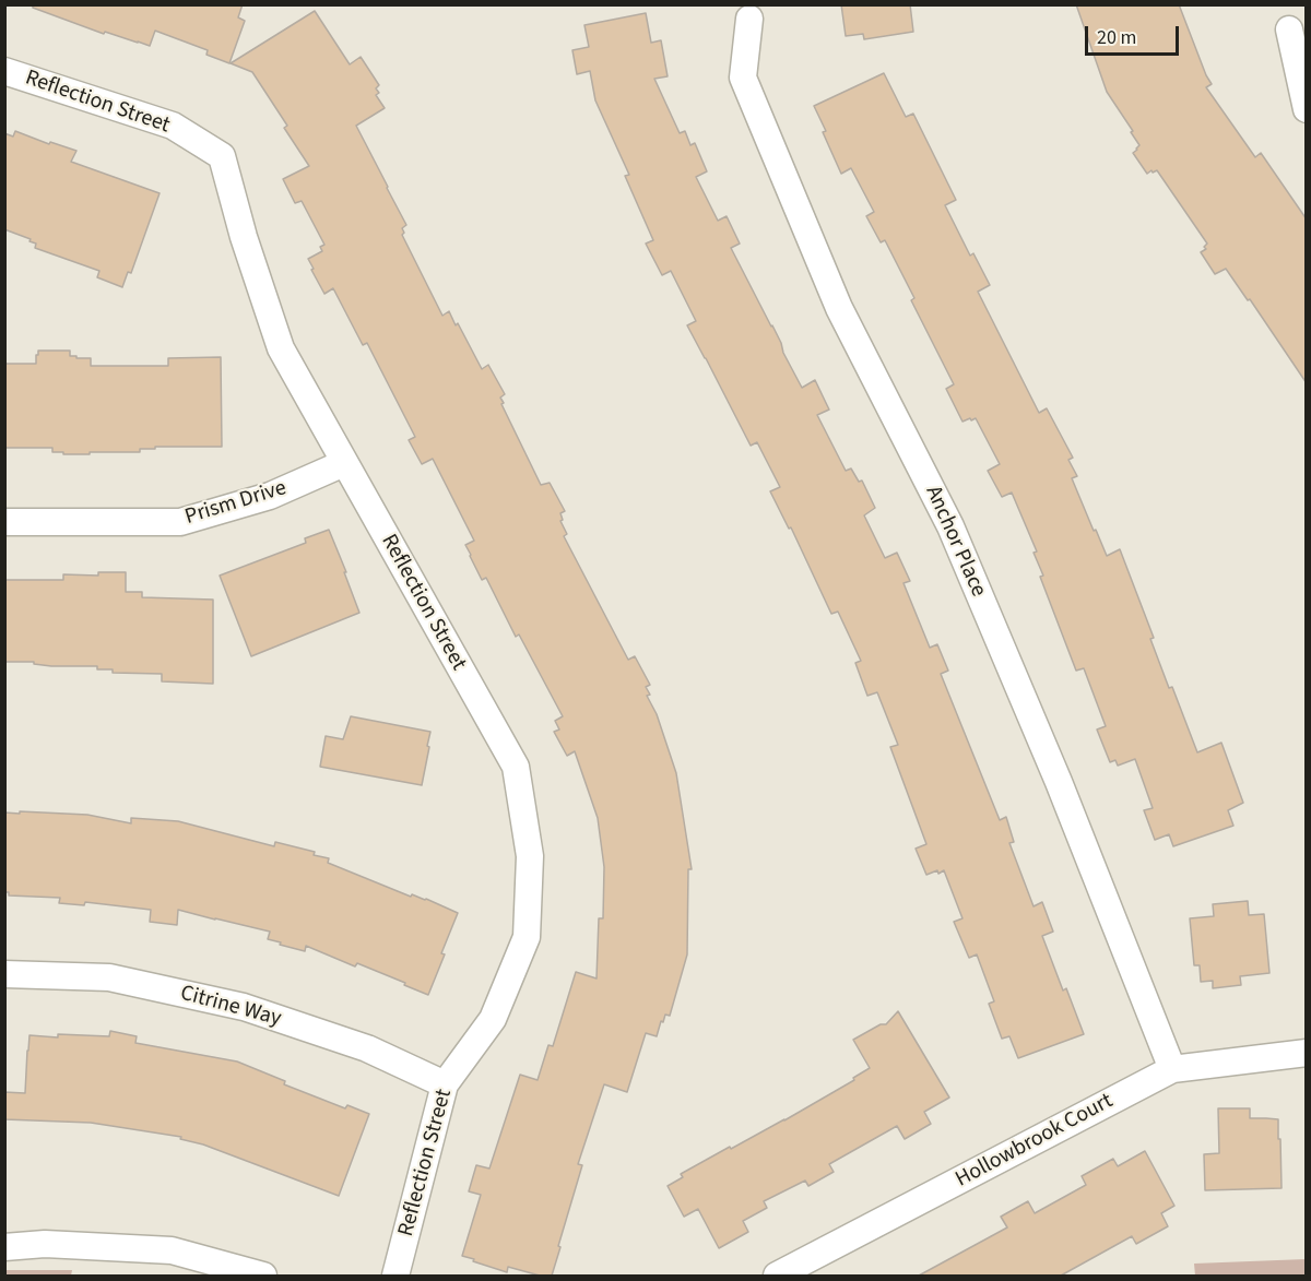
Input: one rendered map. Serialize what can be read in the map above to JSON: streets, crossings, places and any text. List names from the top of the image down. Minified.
{"streets":{"street":["Reflection Street","Prism Drive","Anchor Place","Citrine Way","Hollowbrook Court"]},"crossings":[["Reflection Street","Prism Drive"],["Reflection Street","Citrine Way"],["Anchor Place","Hollowbrook Court"]],"scale_bar":"20 m"}
